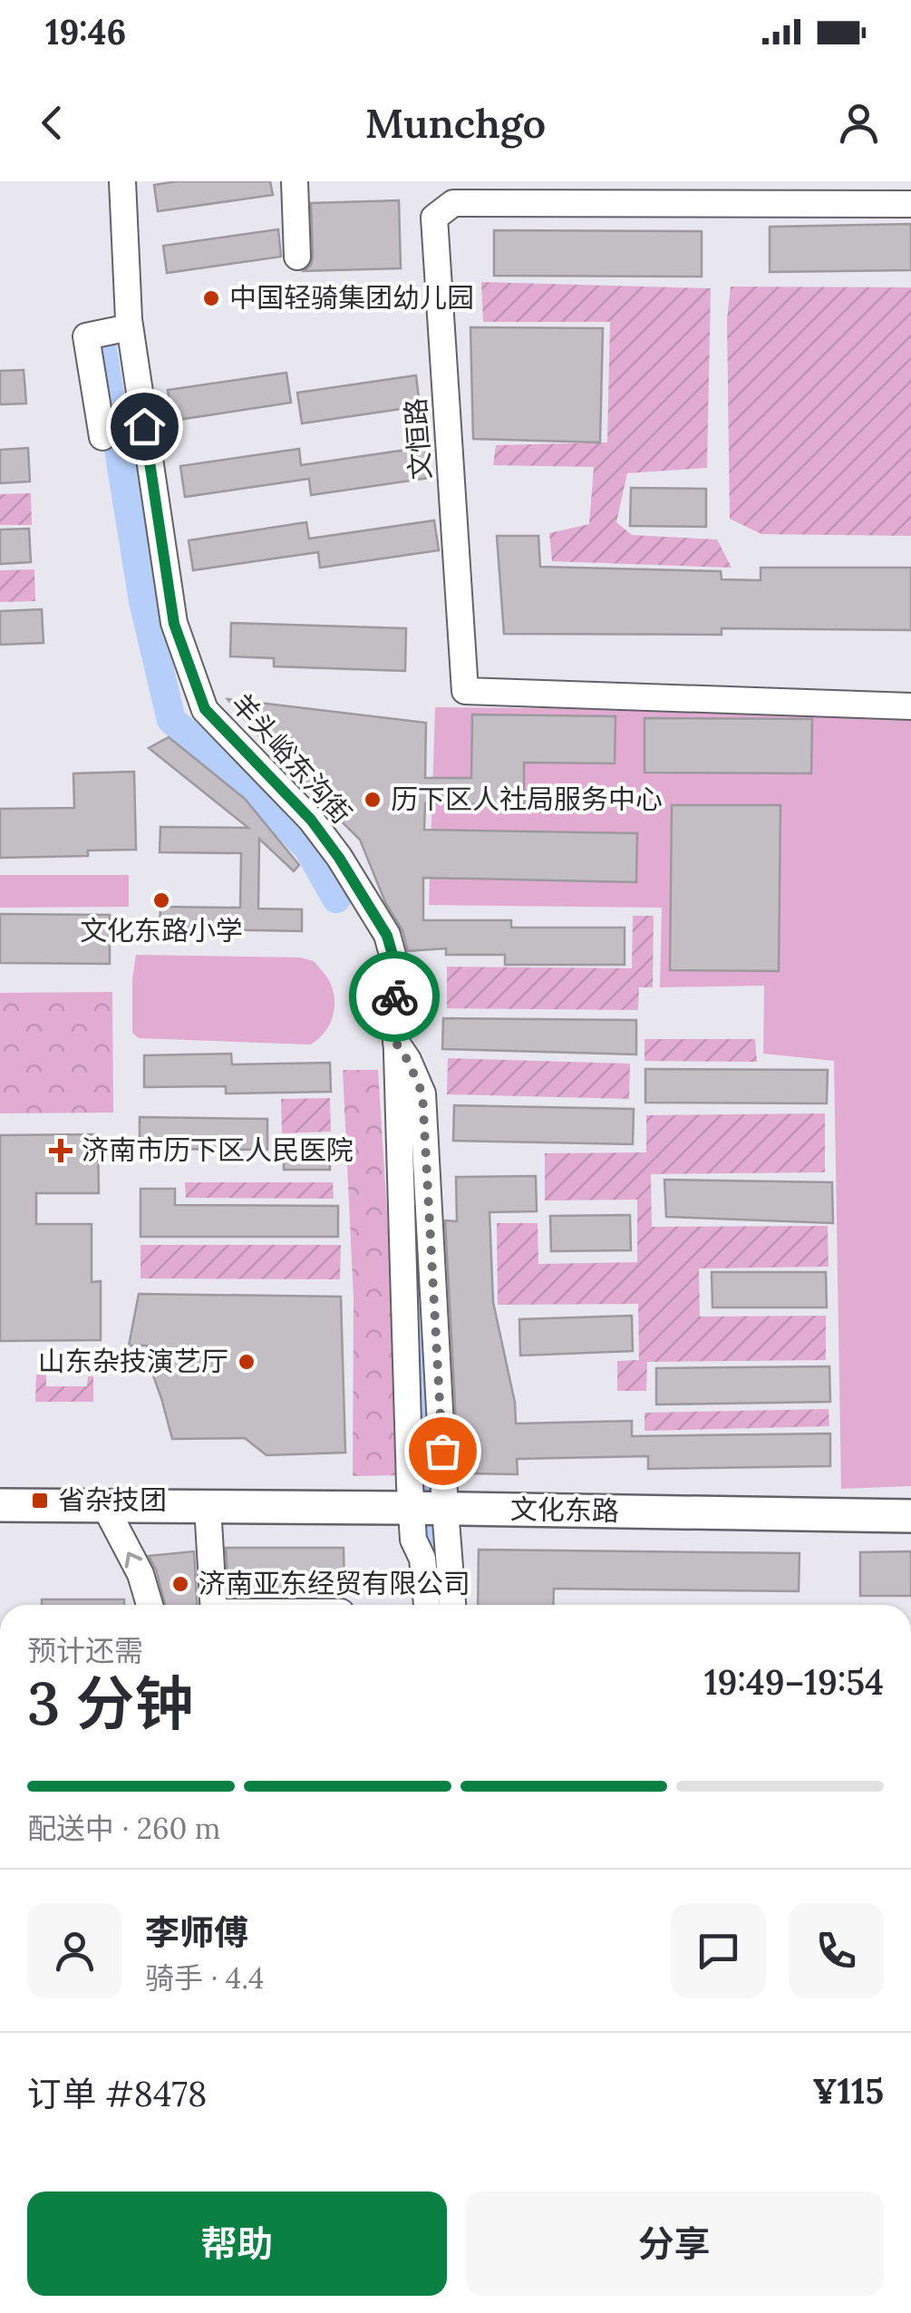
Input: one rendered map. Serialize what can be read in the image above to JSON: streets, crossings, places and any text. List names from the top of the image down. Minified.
{"streets":{"main road":["文化东路"],"street":["文恒路","羊头峪东沟街"]},"crossings":[["羊头峪东沟街","文化东路"]],"places":{"other":["中国轻骑集团幼儿园","历下区人社局服务中心","文化东路小学","山东杂技演艺厅","济南亚东经贸有限公司"],"health":["济南市历下区人民医院"],"transit":["省杂技团"]},"page":{"status":"19:46","header":"Munchgo","heading":["3 分钟","预计还需","19:49–19:54"],"panel":["李师傅","骑手 · 4.4","订单 #8478","¥115"],"bar":"配送中 · 260 m","buttons":["帮助","分享"]}}
